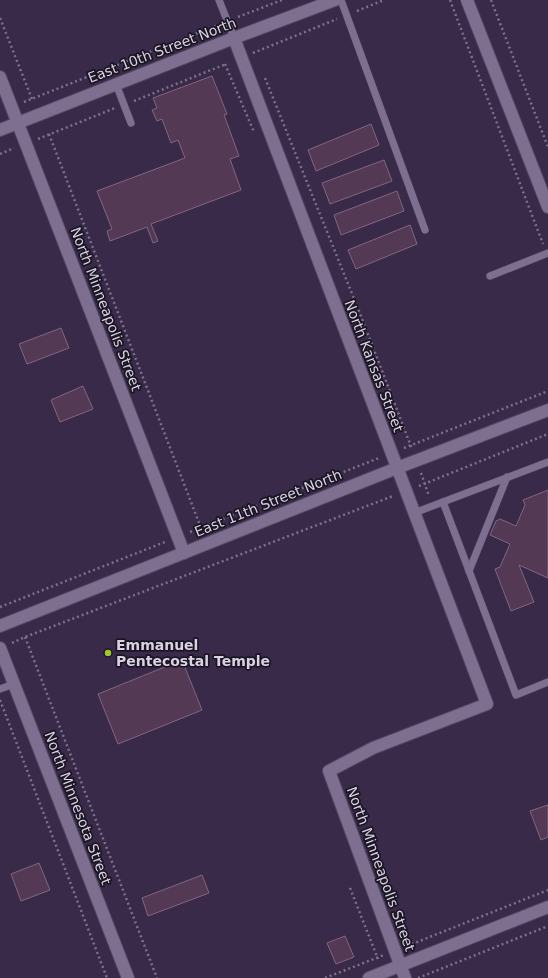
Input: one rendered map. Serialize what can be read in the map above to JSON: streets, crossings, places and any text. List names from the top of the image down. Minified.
{"streets":{"street":["East 10th Street North","North Minneapolis Street","North Kansas Street","East 11th Street North","North Minnesota Street"]},"crossings":[["East 10th Street North","North Minneapolis Street"],["East 10th Street North","North Kansas Street"],["North Minneapolis Street","North Kansas Street"],["North Minneapolis Street","East 11th Street North"],["North Kansas Street","East 11th Street North"]],"places":["Emmanuel Pentecostal Temple"]}
